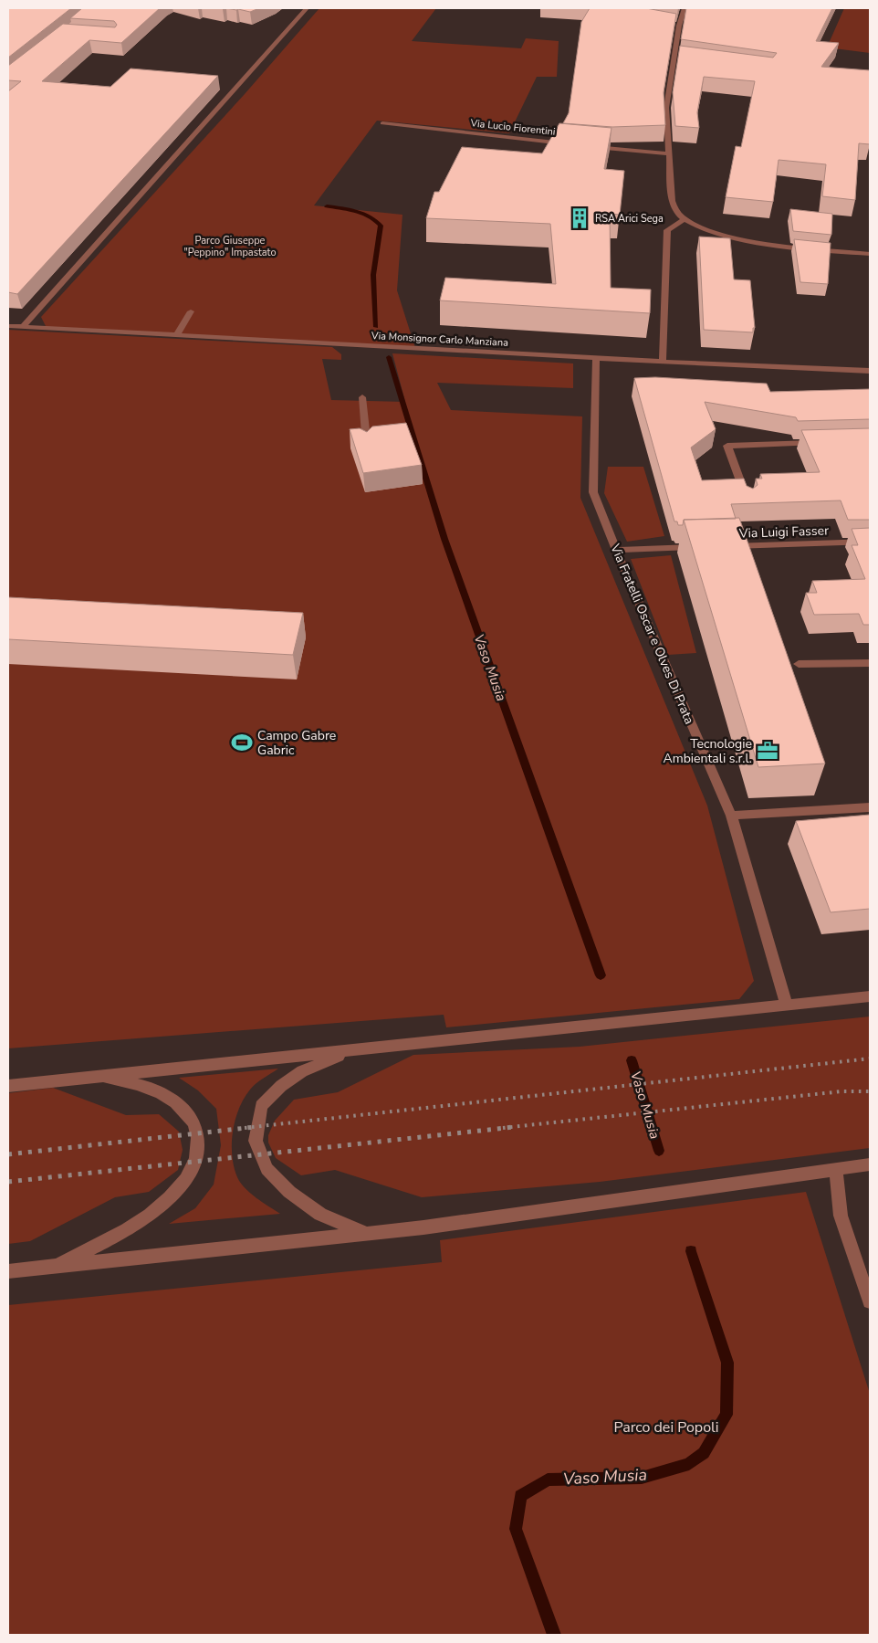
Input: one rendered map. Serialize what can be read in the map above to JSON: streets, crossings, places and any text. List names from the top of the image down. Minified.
{"streets":{"street":["Via Lucio Fiorentini","Via Monsignor Carlo Manziana","Via Luigi Fasser","Via Fratelli Oscar e Olves Di Prata"]},"crossings":[["Via Monsignor Carlo Manziana","Via Fratelli Oscar e Olves Di Prata"]],"water":["Vaso Musia"],"parks":["Parco Giuseppe \"Peppino\" Impastato","Parco dei Popoli"],"places":{"building":["RSA Arici Sega"],"sports":["Campo Gabre Gabric"],"office":["Tecnologie Ambientali s.r.l."]}}
